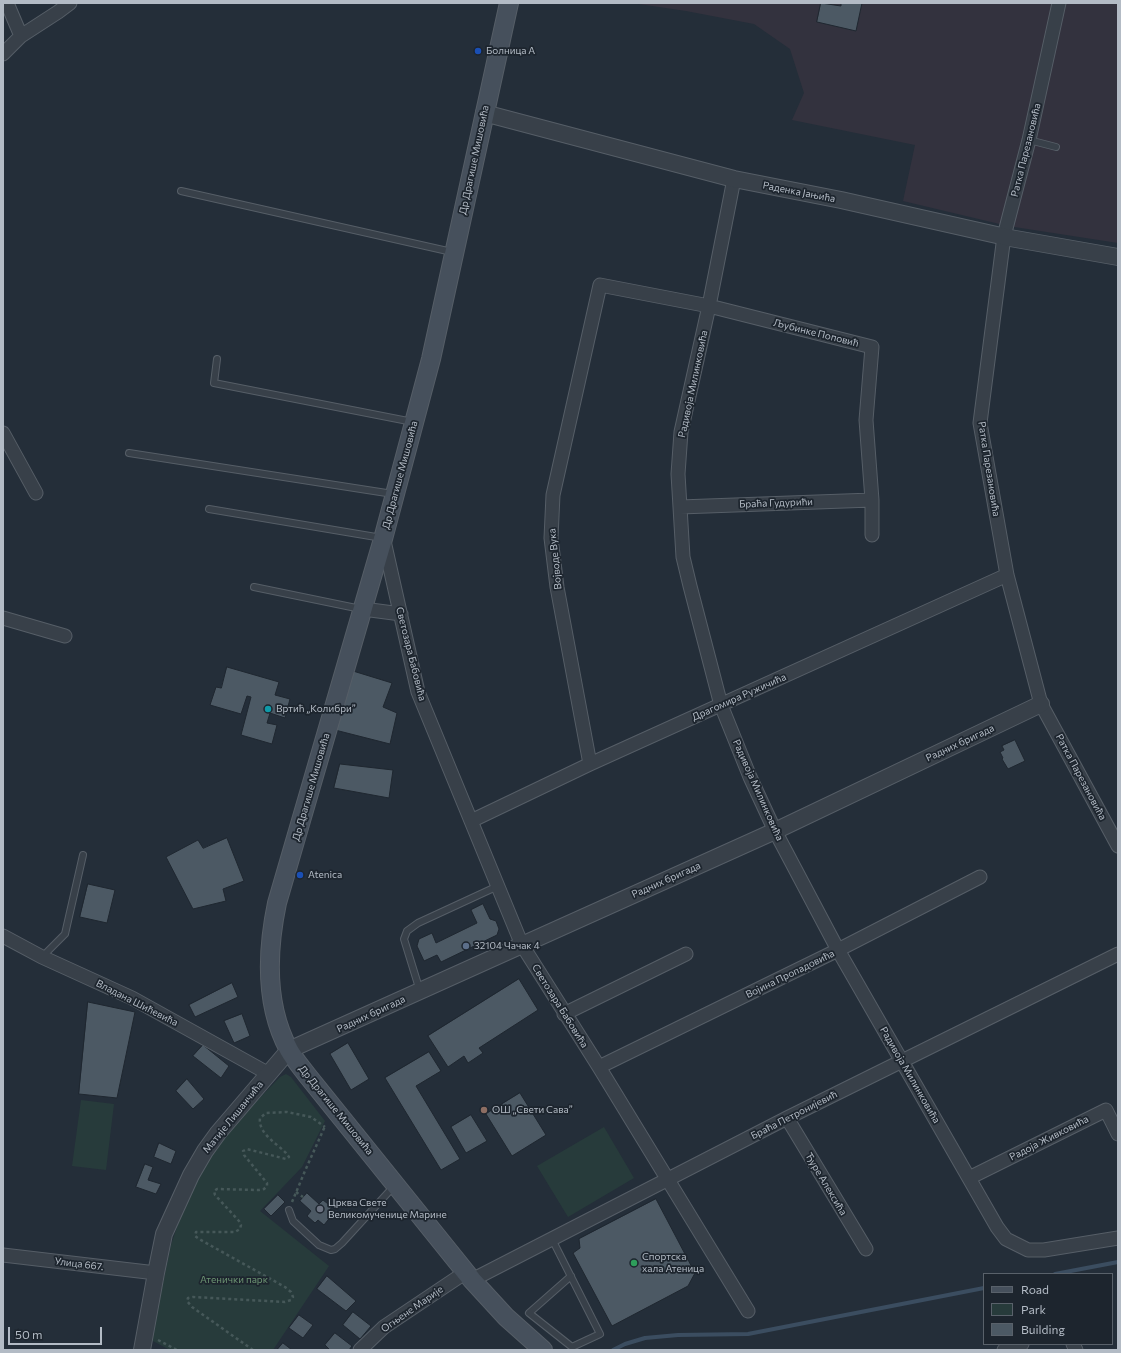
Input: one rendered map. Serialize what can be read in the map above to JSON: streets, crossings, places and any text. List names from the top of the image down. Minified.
{"streets":{"main road":["Др Драгише Мишовића"],"street":["Ратка Парезановића","Раденка Јањића","Љубинке Поповић","Радивоја Милинковића","Браћа Гудурићи","Војводе Вука","Светозара Бабовића","Драгомира Ружичића","Радних бригада","Војина Пропадовића","Владана Шићевића","Браћа Петронијевић","Матије Лишанчића","Радоја Живковића","Ђуре Алексића","Улица 667.","Огњене Марије"]},"crossings":[["Ратка Парезановића","Раденка Јањића"],["Ратка Парезановића","Драгомира Ружичића"],["Ратка Парезановића","Радних бригада"],["Др Драгише Мишовића","Раденка Јањића"],["Др Драгише Мишовића","Светозара Бабовића"],["Др Драгише Мишовића","Радних бригада"],["Др Драгише Мишовића","Браћа Петронијевић"],["Др Драгише Мишовића","Матије Лишанчића"],["Др Драгише Мишовића","Огњене Марије"],["Раденка Јањића","Радивоја Милинковића"],["Љубинке Поповић","Радивоја Милинковића"],["Љубинке Поповић","Браћа Гудурићи"],["Љубинке Поповић","Војводе Вука"],["Радивоја Милинковића","Браћа Гудурићи"],["Радивоја Милинковића","Драгомира Ружичића"],["Радивоја Милинковића","Радних бригада"],["Радивоја Милинковића","Војина Пропадовића"],["Радивоја Милинковића","Браћа Петронијевић"],["Радивоја Милинковића","Радоја Живковића"],["Војводе Вука","Драгомира Ружичића"],["Светозара Бабовића","Драгомира Ружичића"],["Светозара Бабовића","Радних бригада"],["Светозара Бабовића","Војина Пропадовића"],["Светозара Бабовића","Браћа Петронијевић"],["Радних бригада","Матије Лишанчића"],["Владана Шићевића","Матије Лишанчића"],["Браћа Петронијевић","Ђуре Алексића"],["Браћа Петронијевић","Огњене Марије"],["Матије Лишанчића","Улица 667."]],"parks":["Атенички парк"],"places":["Болница А","Вртић „Колибри”","Atenica","32104 Чачак 4","ОШ „Свети Сава”","Црква Свете Великомученице Марине","Спортска хала Атеница"],"legend":["Road","Park","Building"],"scale_bar":"50 m"}
